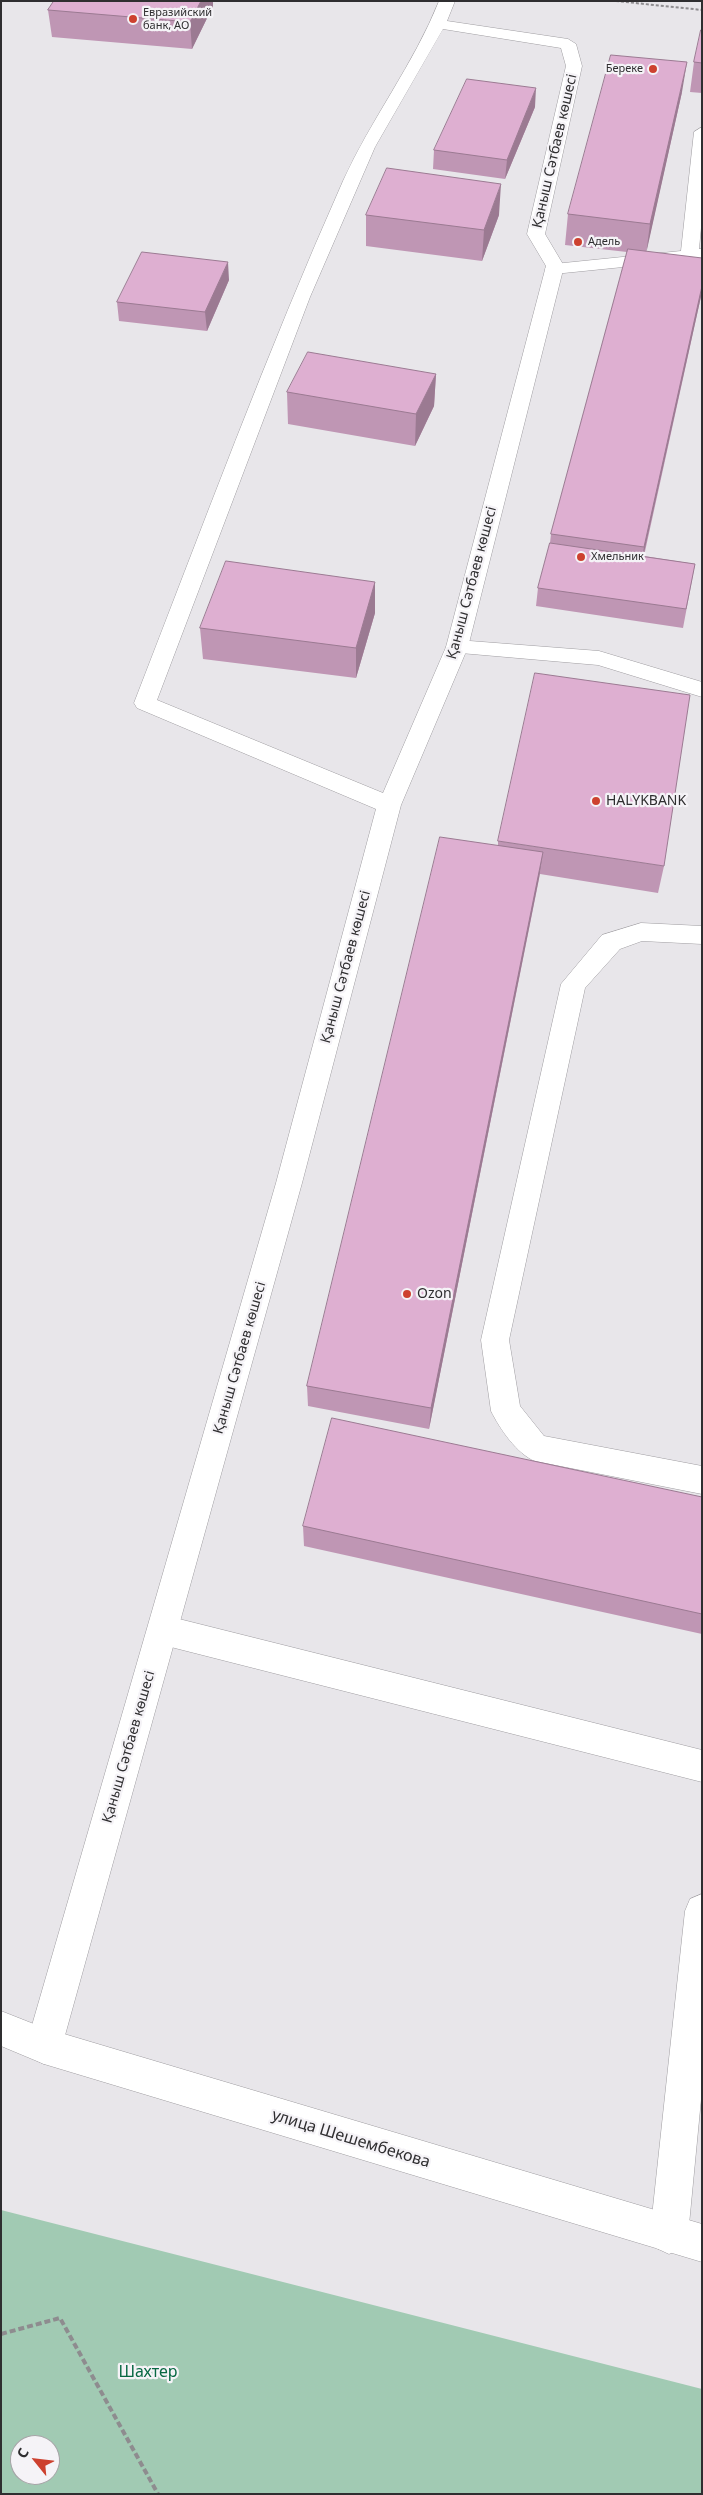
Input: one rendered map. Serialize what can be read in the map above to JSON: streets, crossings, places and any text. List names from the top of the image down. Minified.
{"streets":{"street":["Қаныш Сәтбаев көшесі","улица Шешембекова"]},"crossings":[["Қаныш Сәтбаев көшесі","улица Шешембекова"]],"parks":["Шахтер"],"places":["Евразийский банк, АО","Береке","Адель","Хмельник","HALYKBANK","Ozon"],"north":"top left"}
